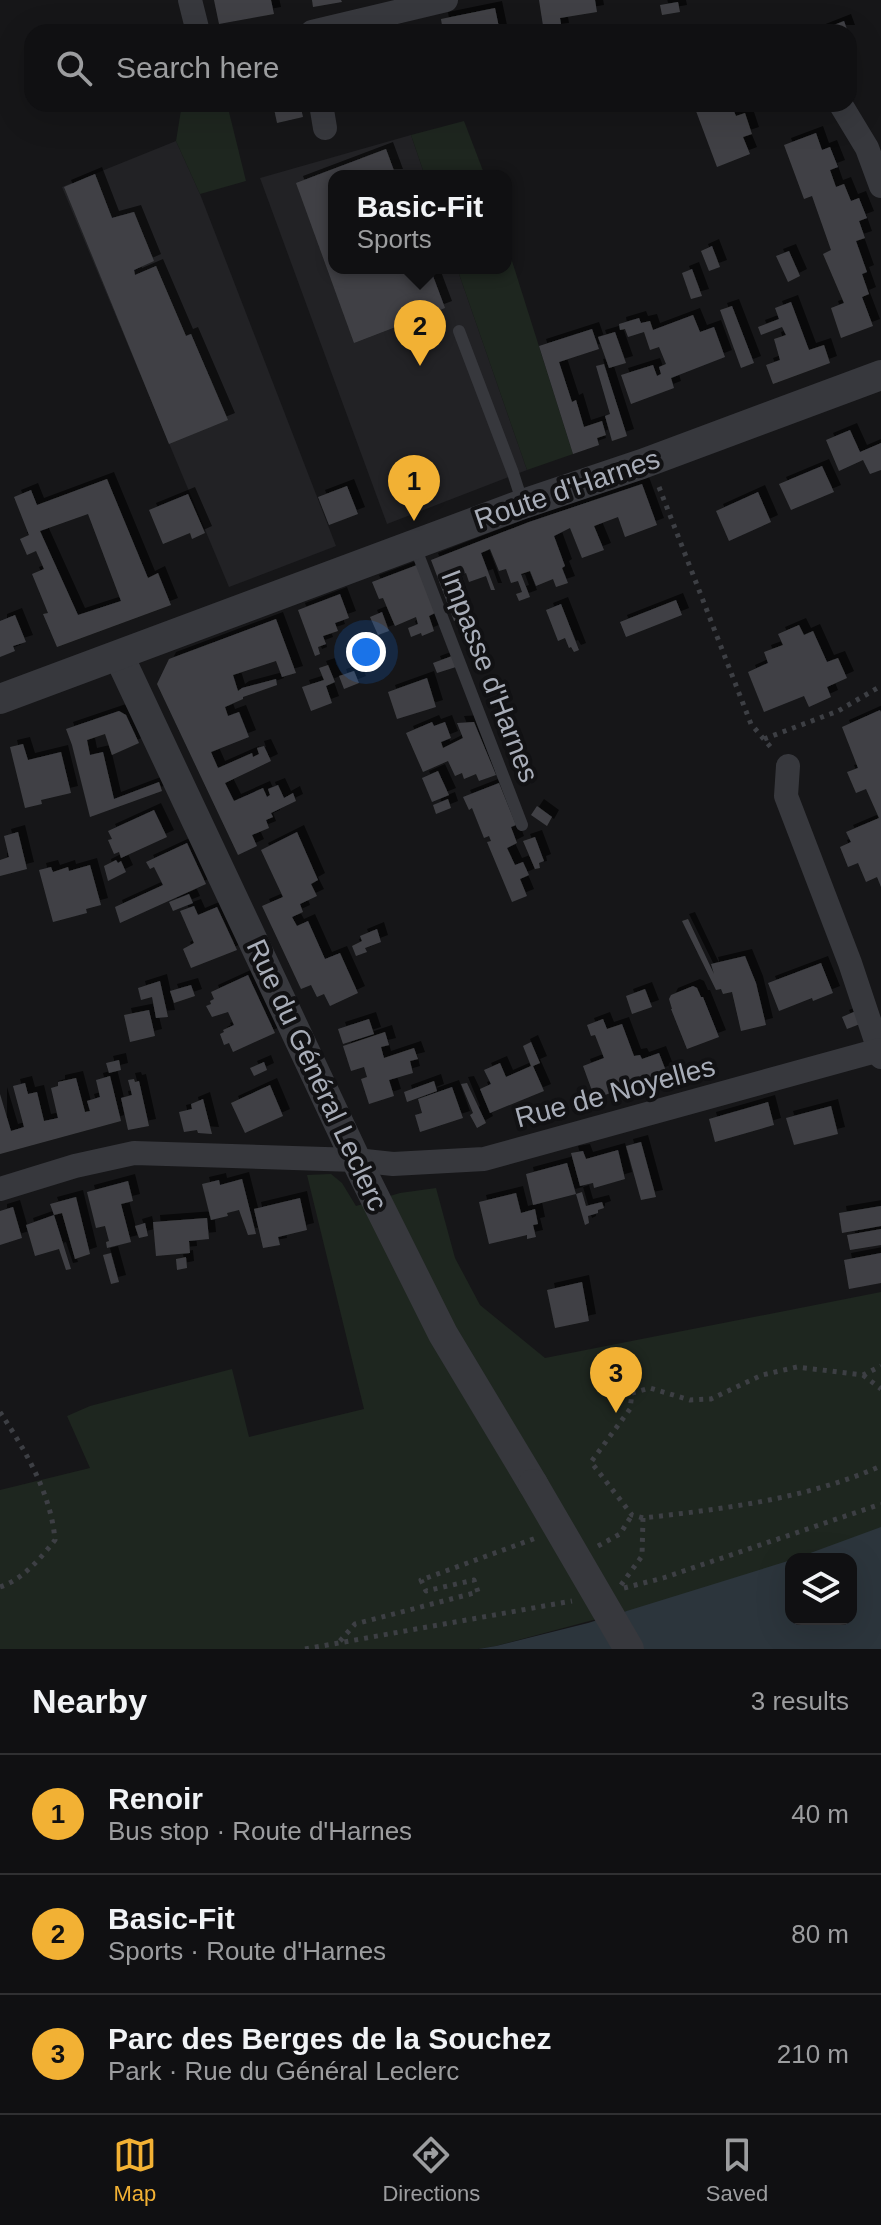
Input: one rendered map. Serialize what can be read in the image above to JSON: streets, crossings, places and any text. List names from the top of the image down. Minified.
{"streets":{"street":["Route d'Harnes","Rue du Général Leclerc","Rue de Noyelles"],"lane":["Impasse d'Harnes"]},"crossings":[["Route d'Harnes","Impasse d'Harnes"],["Route d'Harnes","Rue du Général Leclerc"],["Rue du Général Leclerc","Rue de Noyelles"]],"page":{"search":"Search here","popup":["Basic-Fit","Sports"],"pins":["2","1","3"],"heading":["Nearby","3 results"],"list":[{"mark":"1","name":"Renoir","note":"Bus stop · Route d'Harnes","value":"40 m"},{"mark":"2","name":"Basic-Fit","note":"Sports · Route d'Harnes","value":"80 m"},{"mark":"3","name":"Parc des Berges de la Souchez","note":"Park · Rue du Général Leclerc","value":"210 m"}],"nav":["Map","Directions","Saved"]}}
